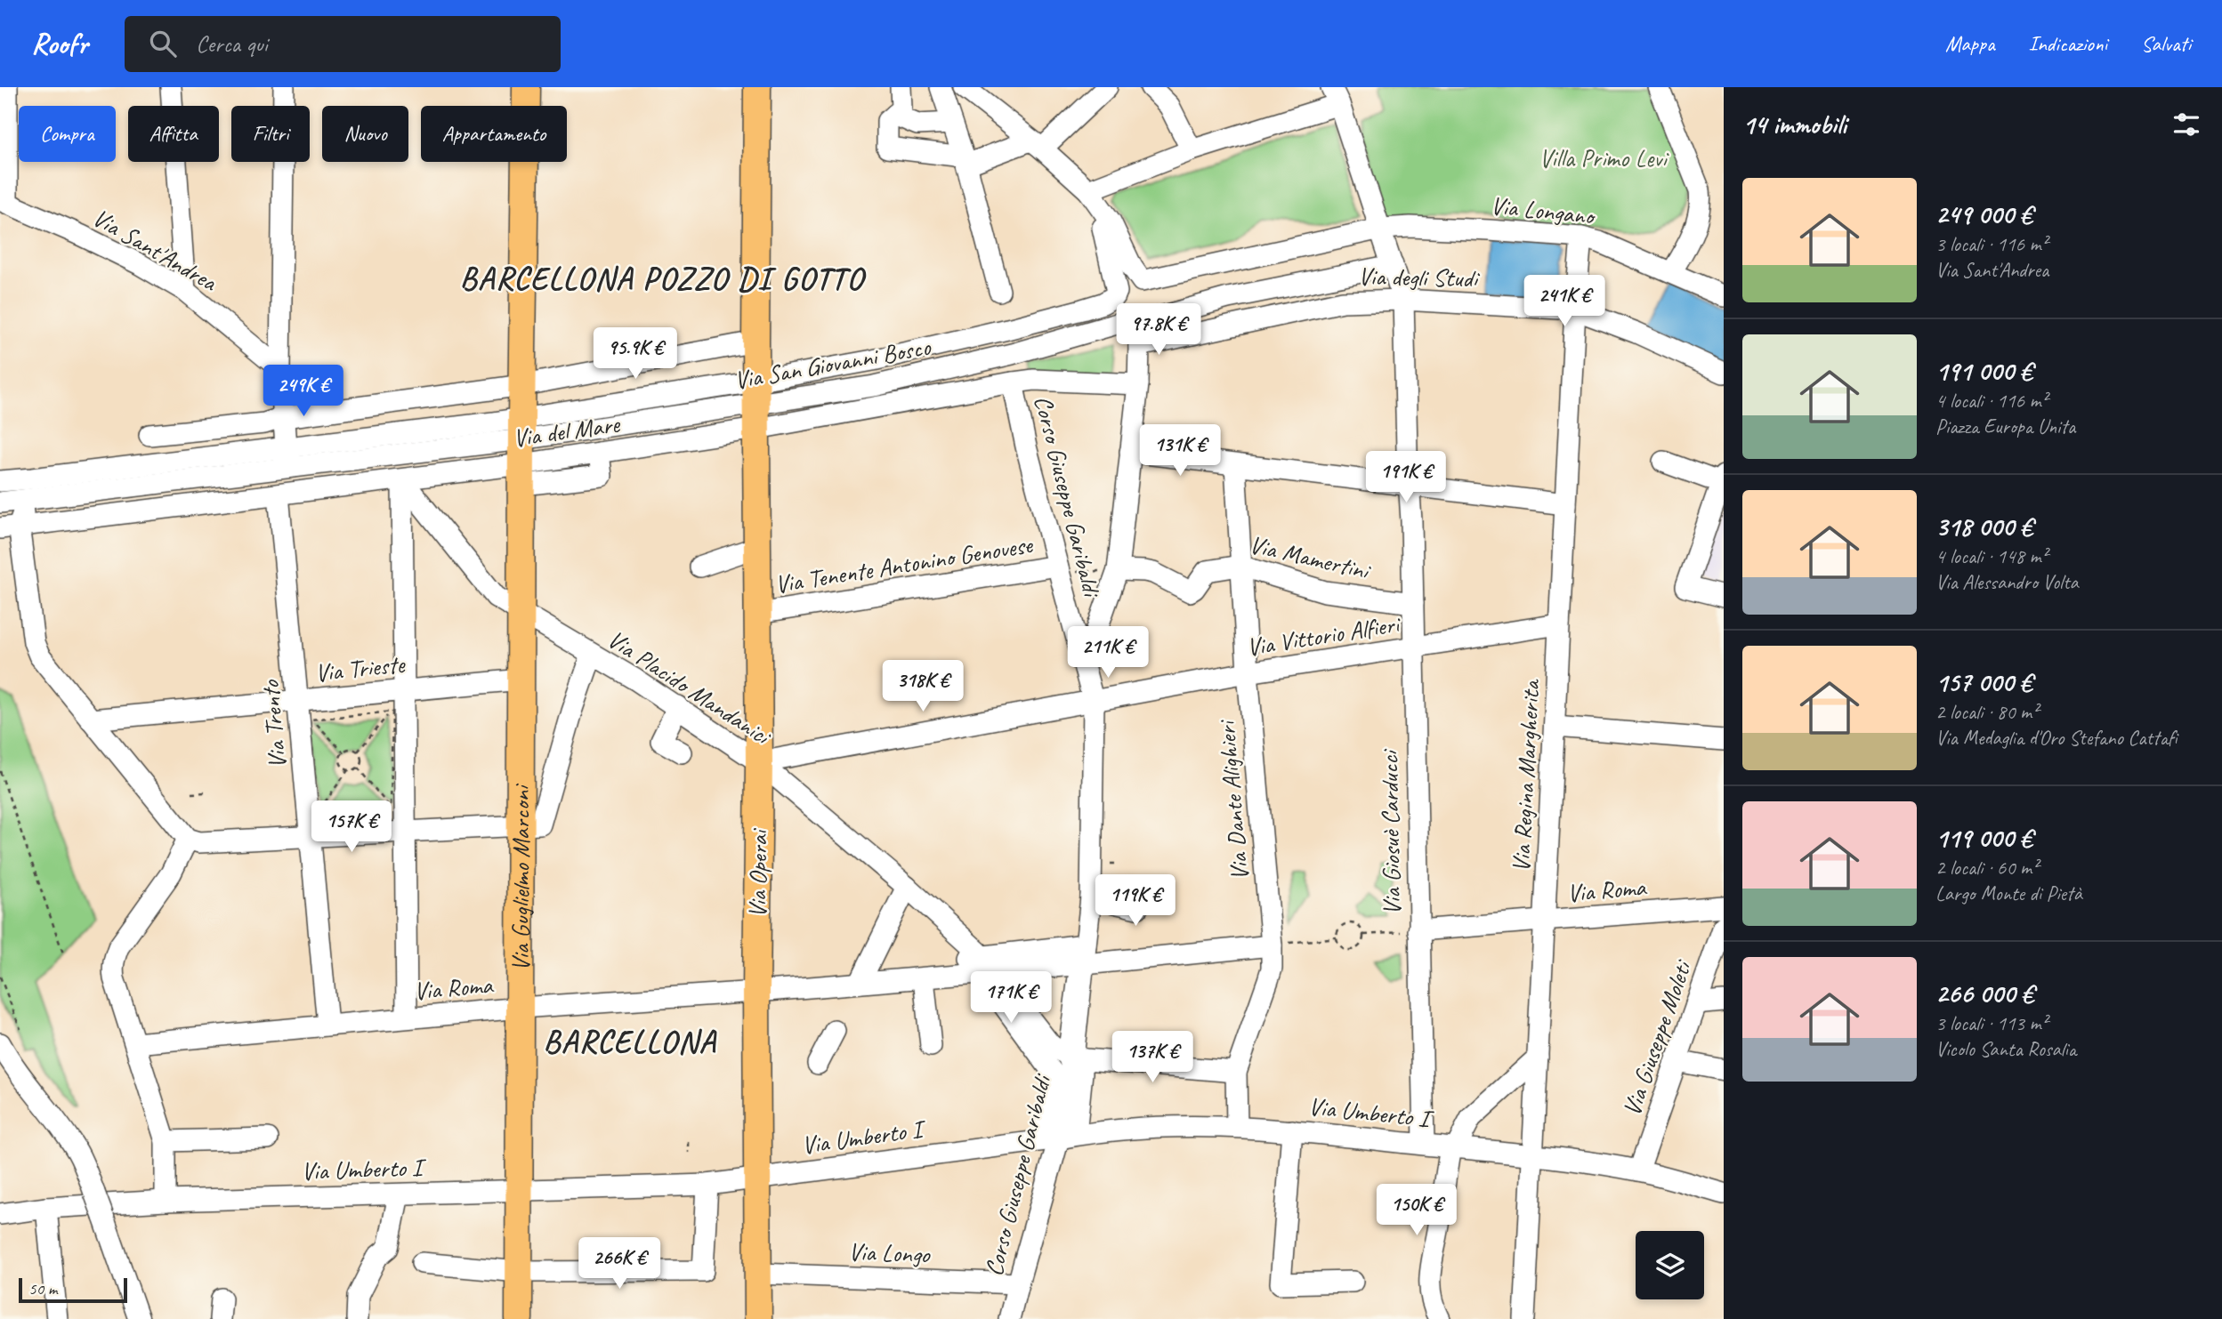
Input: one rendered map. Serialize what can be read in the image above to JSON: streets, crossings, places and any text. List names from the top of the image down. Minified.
{"streets":{"main road":["Via Operai","Via Guglielmo Marconi"],"street":["Via Longano","Via Sant'Andrea","Via degli Studi","Via San Giovanni Bosco","Via del Mare","Corso Giuseppe Garibaldi","Via Mamertini","Via Tenente Antonino Genovese","Via Vittorio Alfieri","Via Trieste","Via Placido Mandanici","Via Trento","Via Regina Margherita","Via Dante Alighieri","Via Giosuè Carducci","Via Roma","Via Giuseppe Moleti","Via Umberto I","Via Longo"]},"crossings":[["Via Longano","Via Regina Margherita"],["Via degli Studi","Via Regina Margherita"],["Via degli Studi","Via Giosuè Carducci"],["Via San Giovanni Bosco","Via del Mare"],["Via San Giovanni Bosco","Via Operai"],["Via San Giovanni Bosco","Via Guglielmo Marconi"],["Via del Mare","Corso Giuseppe Garibaldi"],["Via del Mare","Via Placido Mandanici"],["Via del Mare","Via Trento"],["Via del Mare","Via Operai"],["Via del Mare","Via Guglielmo Marconi"],["Corso Giuseppe Garibaldi","Via Tenente Antonino Genovese"],["Corso Giuseppe Garibaldi","Via Vittorio Alfieri"],["Corso Giuseppe Garibaldi","Via Roma"],["Corso Giuseppe Garibaldi","Via Umberto I"],["Corso Giuseppe Garibaldi","Via Longo"],["Via Mamertini","Via Dante Alighieri"],["Via Mamertini","Via Giosuè Carducci"],["Via Tenente Antonino Genovese","Via Operai"],["Via Vittorio Alfieri","Via Placido Mandanici"],["Via Vittorio Alfieri","Via Regina Margherita"],["Via Vittorio Alfieri","Via Dante Alighieri"],["Via Vittorio Alfieri","Via Giosuè Carducci"],["Via Vittorio Alfieri","Via Operai"],["Via Trieste","Via Trento"],["Via Trieste","Via Guglielmo Marconi"],["Via Placido Mandanici","Via Operai"],["Via Placido Mandanici","Via Guglielmo Marconi"],["Via Placido Mandanici","Via Roma"],["Via Trento","Via Roma"],["Via Regina Margherita","Via Roma"],["Via Regina Margherita","Via Umberto I"],["Via Dante Alighieri","Via Roma"],["Via Dante Alighieri","Via Umberto I"],["Via Giosuè Carducci","Via Roma"],["Via Giosuè Carducci","Via Umberto I"],["Via Operai","Via Roma"],["Via Operai","Via Umberto I"],["Via Operai","Via Longo"],["Via Guglielmo Marconi","Via Roma"],["Via Guglielmo Marconi","Via Umberto I"],["Via Giuseppe Moleti","Via Umberto I"]],"districts":["BARCELLONA POZZO DI GOTTO","BARCELLONA"],"parks":["Villa Primo Levi"],"scale_bar":"50 m","page":{"header":"Roofr","search":"Cerca qui","nav":["Mappa","Indicazioni","Salvati"],"heading":"14 immobili","chip":["Compra","Affitta","Filtri","Nuovo","Appartamento"],"list":[{"name":"249 000 €","note":"3 locali · 116 m² · Via Sant'Andrea"},{"name":"191 000 €","note":"4 locali · 116 m² · Piazza Europa Unita"},{"name":"318 000 €","note":"4 locali · 148 m² · Via Alessandro Volta"},{"name":"157 000 €","note":"2 locali · 80 m² · Via Medaglia d'Oro Stefano Cattafi"},{"name":"119 000 €","note":"2 locali · 60 m² · Largo Monte di Pietà"},{"name":"266 000 €","note":"3 locali · 113 m² · Vicolo Santa Rosalia"}],"price":["241K €","97.8K €","95.9K €","249K €","131K €","191K €","211K €","318K €","157K €","119K €","171K €","137K €","150K €","266K €"],"scale":"50 m"}}
